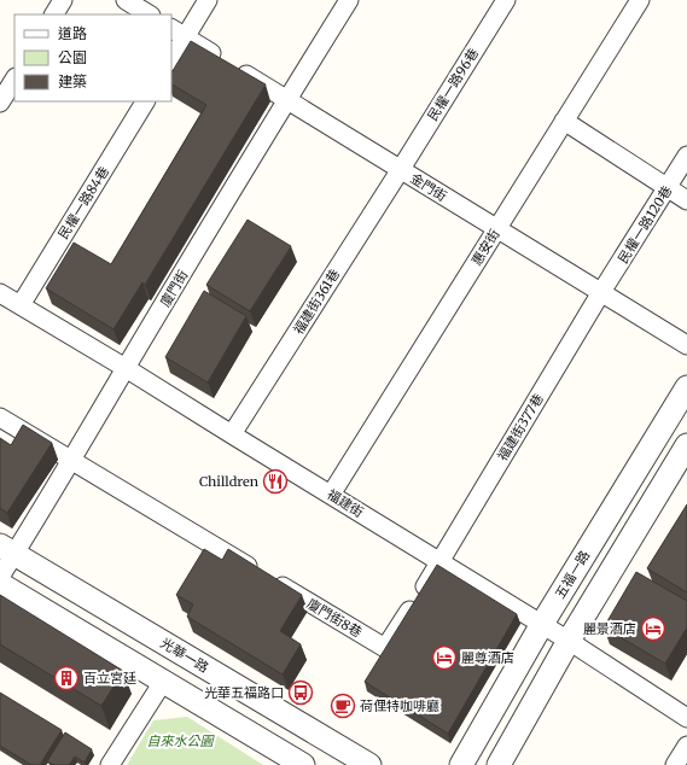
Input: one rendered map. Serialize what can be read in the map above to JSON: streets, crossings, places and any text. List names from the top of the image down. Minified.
{"streets":{"street":["民權一路96巷","金門街","民權一路84巷","民權一路120巷","惠安街","廈門街","福建街361巷","福建街377巷","福建街","五福一路","廈門街8巷","光華一路"]},"crossings":[["民權一路96巷","金門街"],["民權一路96巷","福建街361巷"],["金門街","民權一路120巷"],["金門街","惠安街"],["金門街","廈門街"],["金門街","福建街361巷"],["金門街","福建街377巷"],["民權一路84巷","福建街"],["民權一路120巷","福建街377巷"],["惠安街","福建街"],["廈門街","福建街"],["廈門街","廈門街8巷"],["廈門街","光華一路"],["福建街361巷","福建街"],["福建街377巷","福建街"],["福建街377巷","廈門街8巷"],["福建街","五福一路"],["福建街","廈門街8巷"]],"parks":["自來水公園"],"places":{"restaurant":["Chilldren"],"hotel":["麗景酒店","麗尊酒店"],"building":["百立宮廷"],"bus stop":["光華五福路口"],"cafe":["荷俚特咖啡廳"]},"legend":["道路","公園","建築"]}
